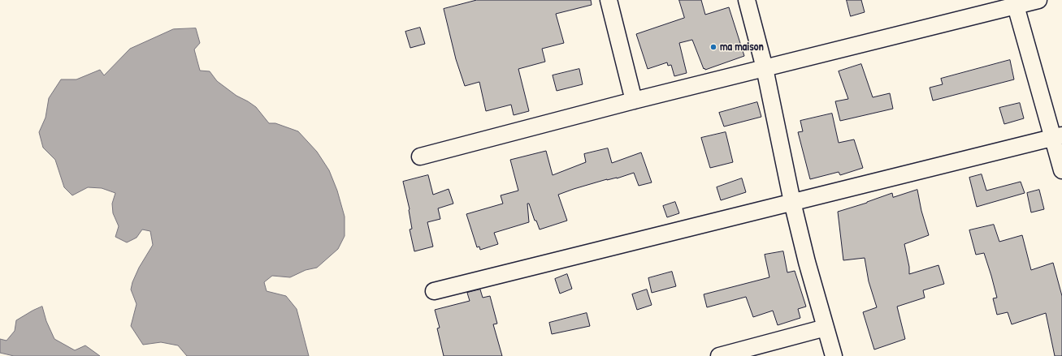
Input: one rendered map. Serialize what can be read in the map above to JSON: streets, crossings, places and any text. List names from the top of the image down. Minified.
{"places":["ma maison"]}
